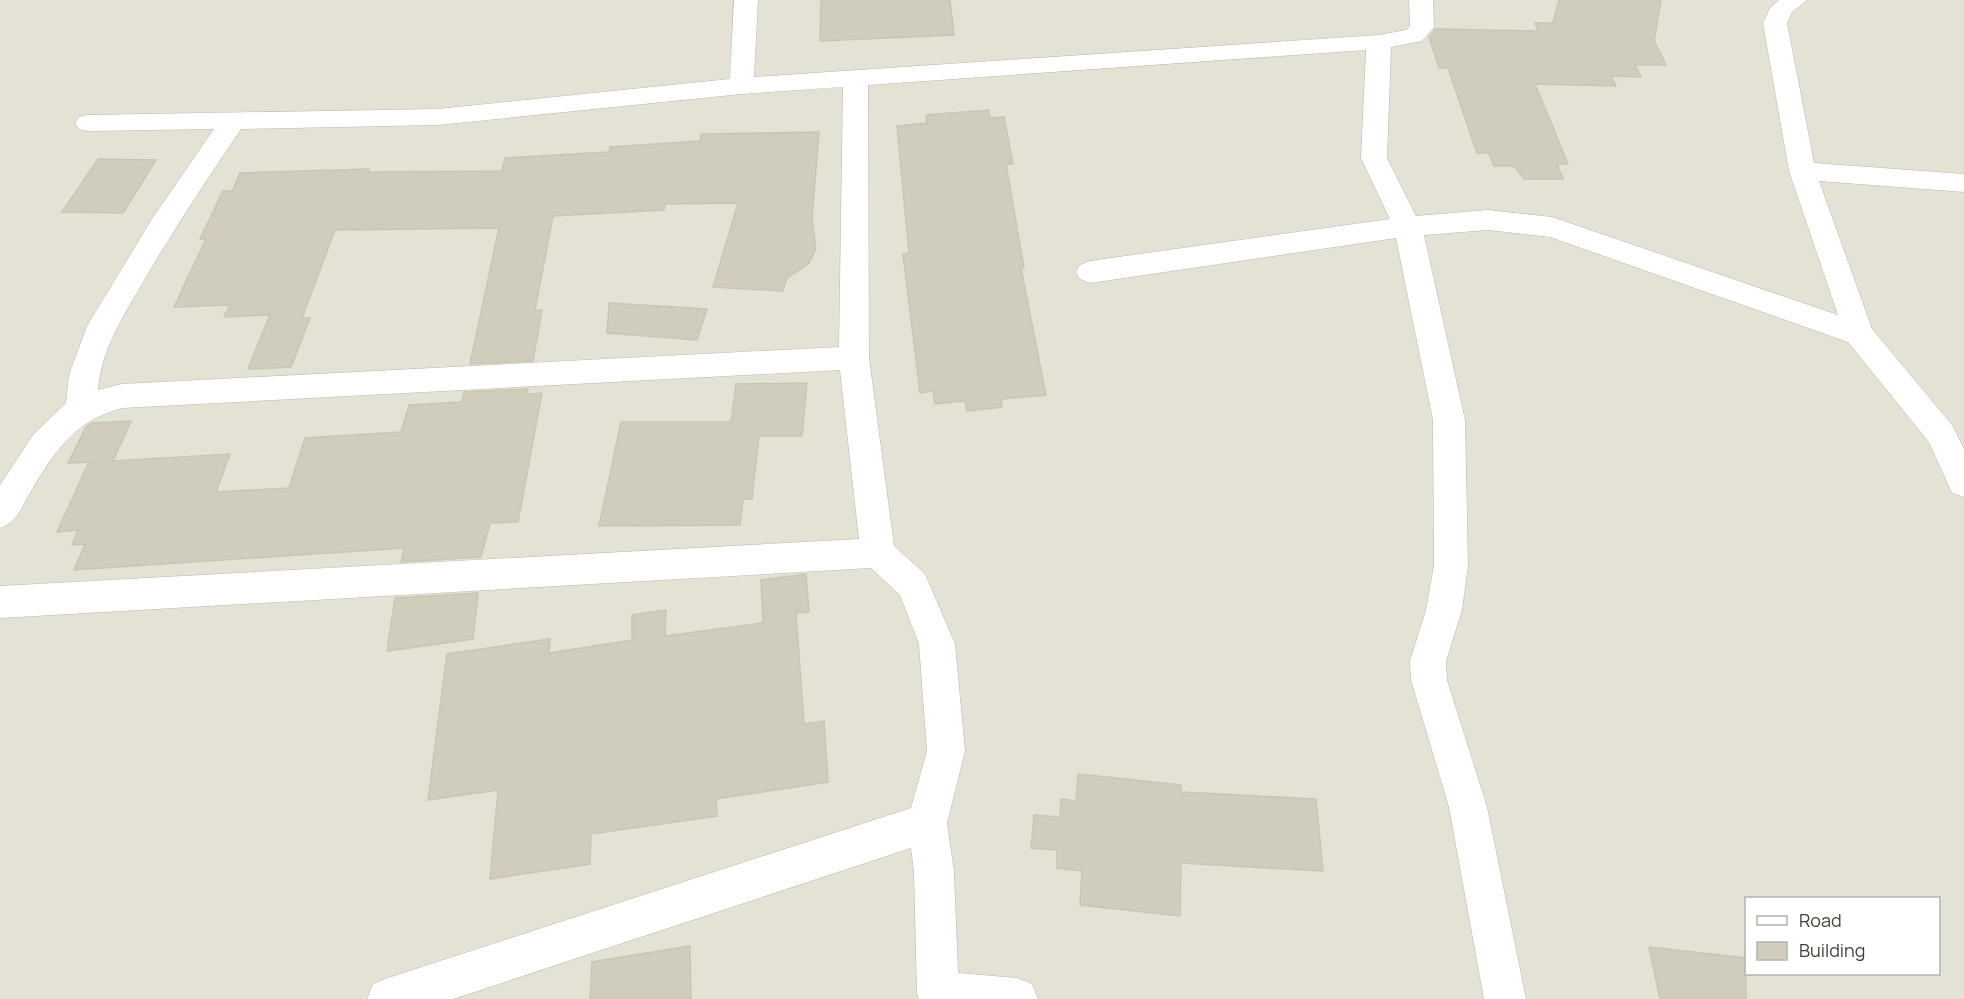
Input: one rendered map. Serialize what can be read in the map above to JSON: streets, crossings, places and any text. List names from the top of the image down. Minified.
{"legend":["Road","Building"]}
